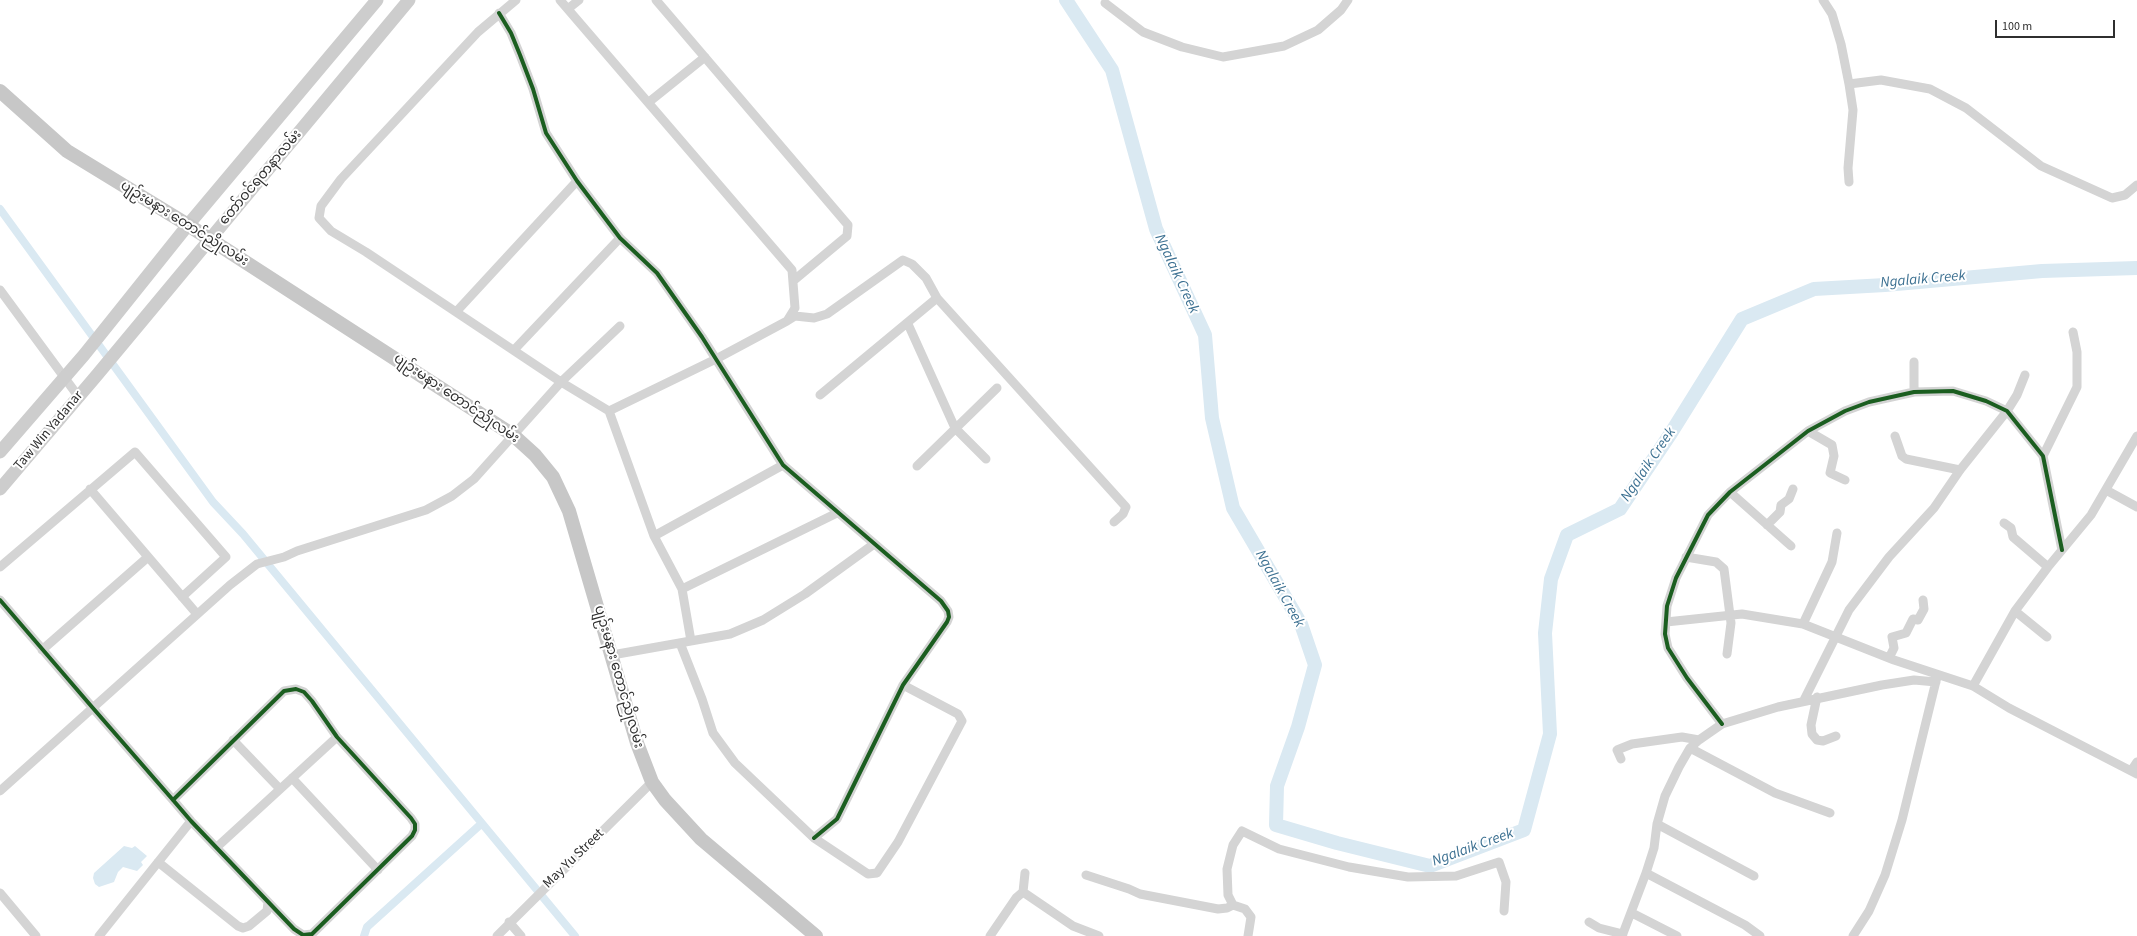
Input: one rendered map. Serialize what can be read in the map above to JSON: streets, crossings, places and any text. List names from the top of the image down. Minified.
{"streets":{"main road":["တော်ဝင်ရတနာလမ်း","ပျဉ်းမနား တောင်ညိုလမ်း","Taw Win Yadanar"],"street":["May Yu Street"]},"crossings":[["တော်ဝင်ရတနာလမ်း","ပျဉ်းမနား တောင်ညိုလမ်း"],["တော်ဝင်ရတနာလမ်း","Taw Win Yadanar"],["ပျဉ်းမနား တောင်ညိုလမ်း","May Yu Street"]],"water":["Ngalaik Creek"],"scale_bar":"100 m"}
